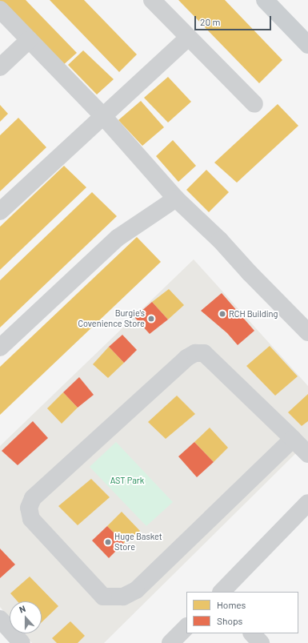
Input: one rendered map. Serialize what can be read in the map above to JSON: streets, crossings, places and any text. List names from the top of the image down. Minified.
{"parks":["AST Park"],"places":["RCH Building","Burgie's Covenience Store","Huge Basket Store"],"legend":["Homes","Shops"],"scale_bar":"20 m","north":"top"}
